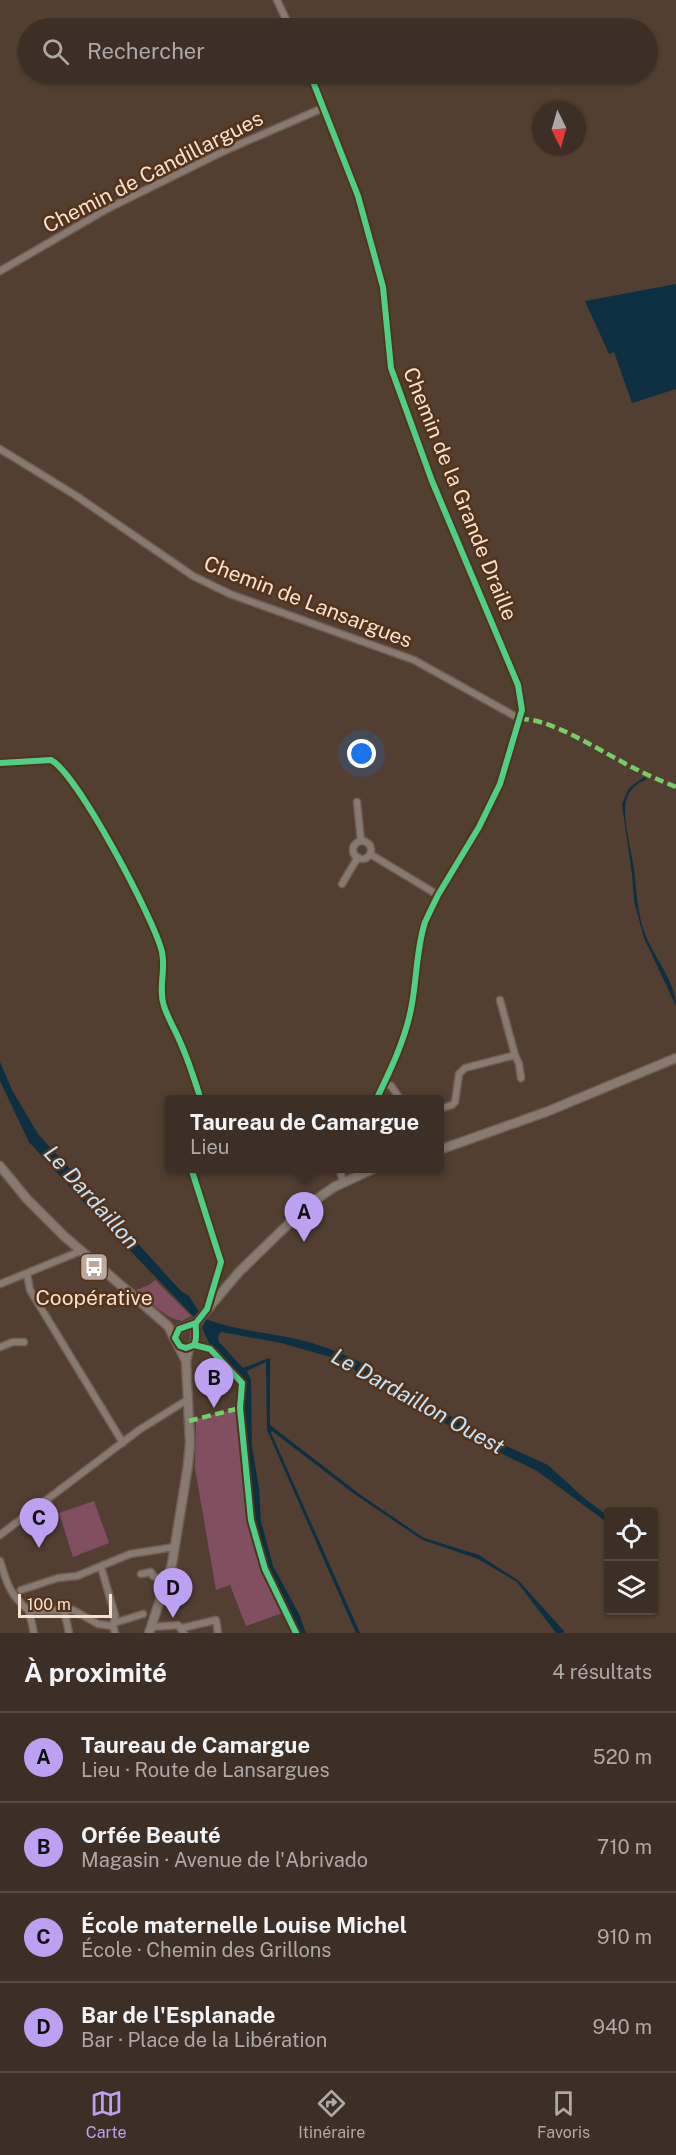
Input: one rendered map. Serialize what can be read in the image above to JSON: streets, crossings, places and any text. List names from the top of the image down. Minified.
{"streets":{"street":["Chemin de Candillargues","Chemin de la Grande Draille","Chemin de Lansargues"]},"crossings":[["Chemin de Candillargues","Chemin de la Grande Draille"],["Chemin de la Grande Draille","Chemin de Lansargues"]],"water":["Le Dardaillon","Le Dardaillon Ouest"],"places":{"bus stop":["Coopérative"]},"scale_bar":"100 m","north":"bottom","page":{"search":"Rechercher","popup":["Taureau de Camargue","Lieu"],"pins":["A","B","C","D"],"scale":"100 m","heading":["À proximité","4 résultats"],"list":[{"mark":"A","name":"Taureau de Camargue","note":"Lieu · Route de Lansargues","value":"520 m"},{"mark":"B","name":"Orfée Beauté","note":"Magasin · Avenue de l'Abrivado","value":"710 m"},{"mark":"C","name":"École maternelle Louise Michel","note":"École · Chemin des Grillons","value":"910 m"},{"mark":"D","name":"Bar de l'Esplanade","note":"Bar · Place de la Libération","value":"940 m"}],"nav":["Carte","Itinéraire","Favoris"]}}
